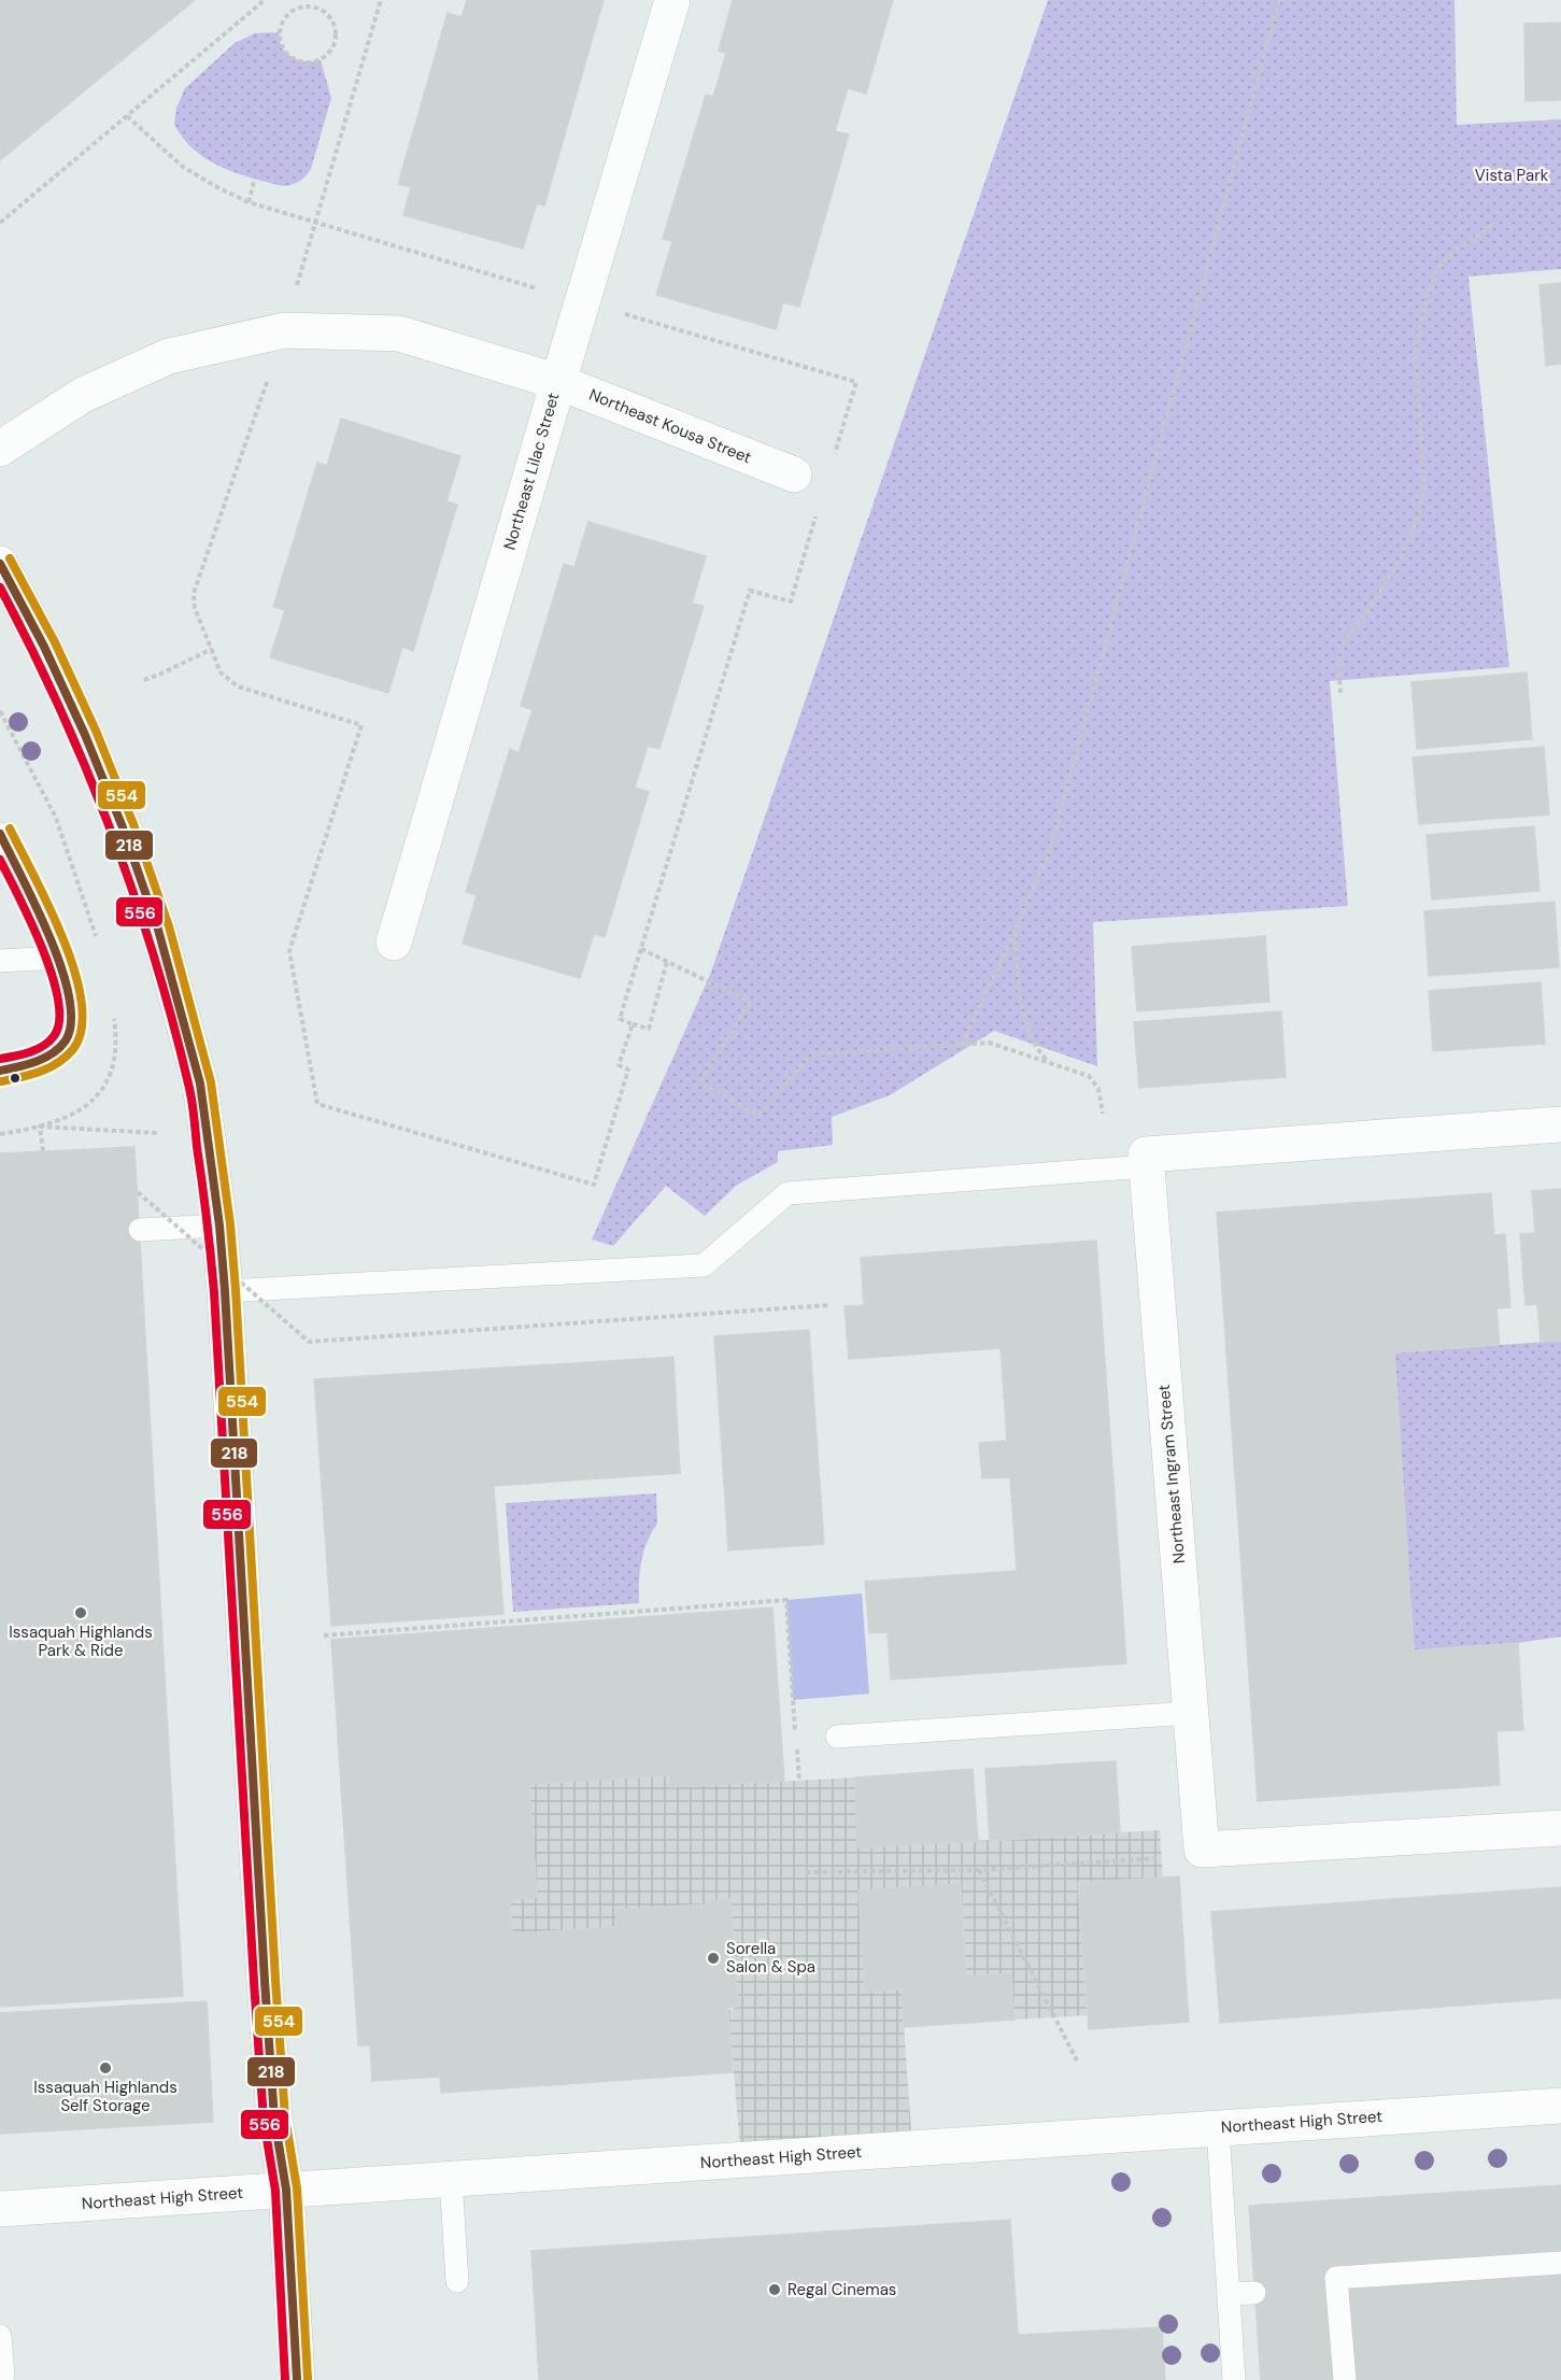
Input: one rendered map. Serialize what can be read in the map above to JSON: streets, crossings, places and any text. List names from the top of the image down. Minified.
{"streets":{"street":["Northeast Kousa Street","Northeast Lilac Street","Northeast Ingram Street","Northeast High Street"]},"crossings":[["Northeast Kousa Street","Northeast Lilac Street"]],"parks":["Vista Park"],"places":["Issaquah Highlands Park & Ride","Sorella Salon & Spa","Issaquah Highlands Self Storage","Regal Cinemas"],"lines":["transit line 554","transit line 218","transit line 556"]}
